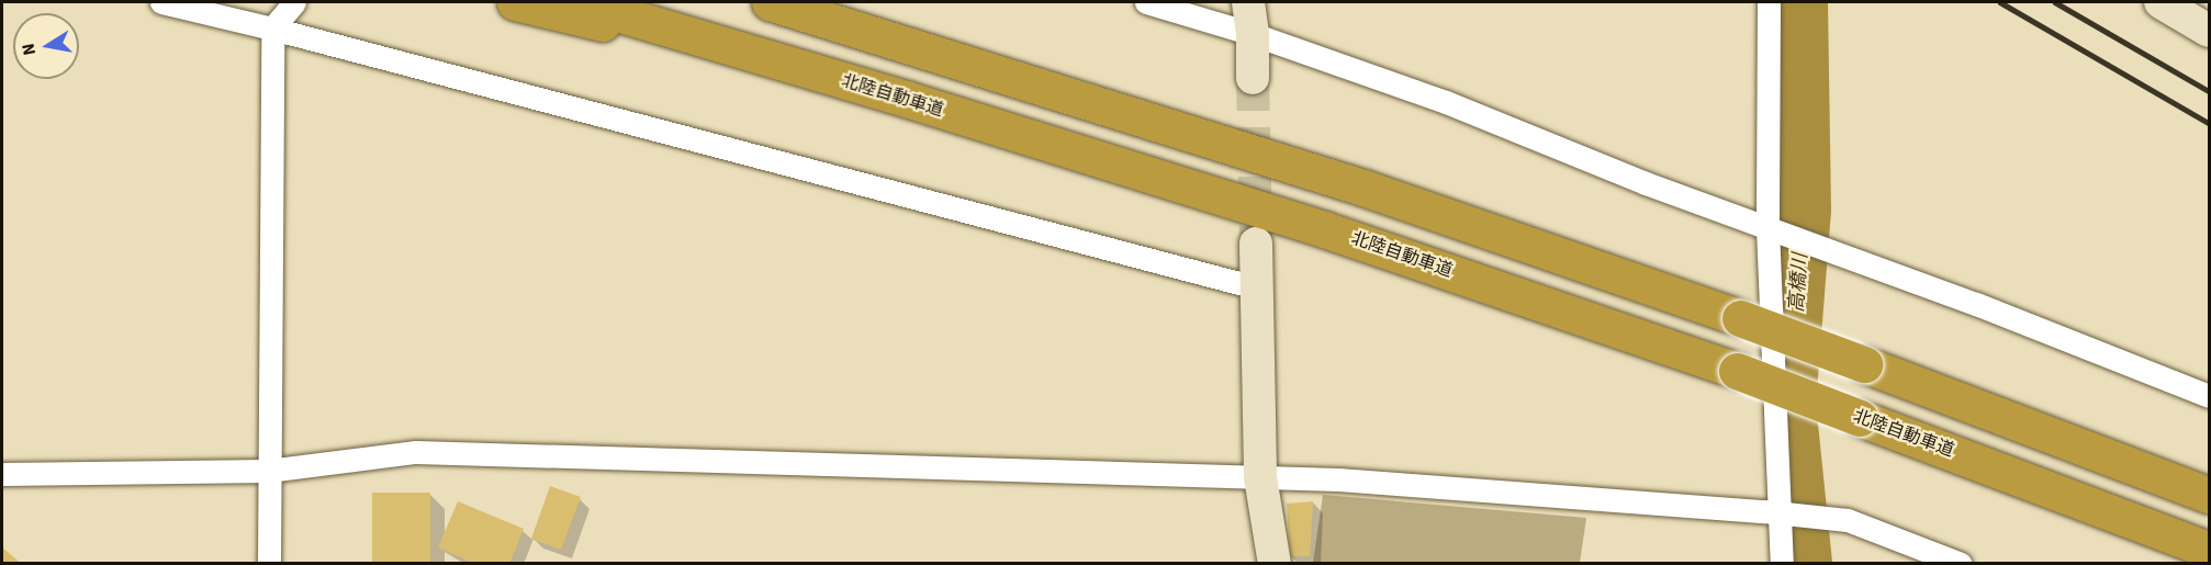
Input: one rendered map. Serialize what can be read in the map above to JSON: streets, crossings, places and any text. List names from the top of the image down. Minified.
{"streets":{"highway":["北陸自動車道"]},"water":["高橋川"],"north":"left"}
